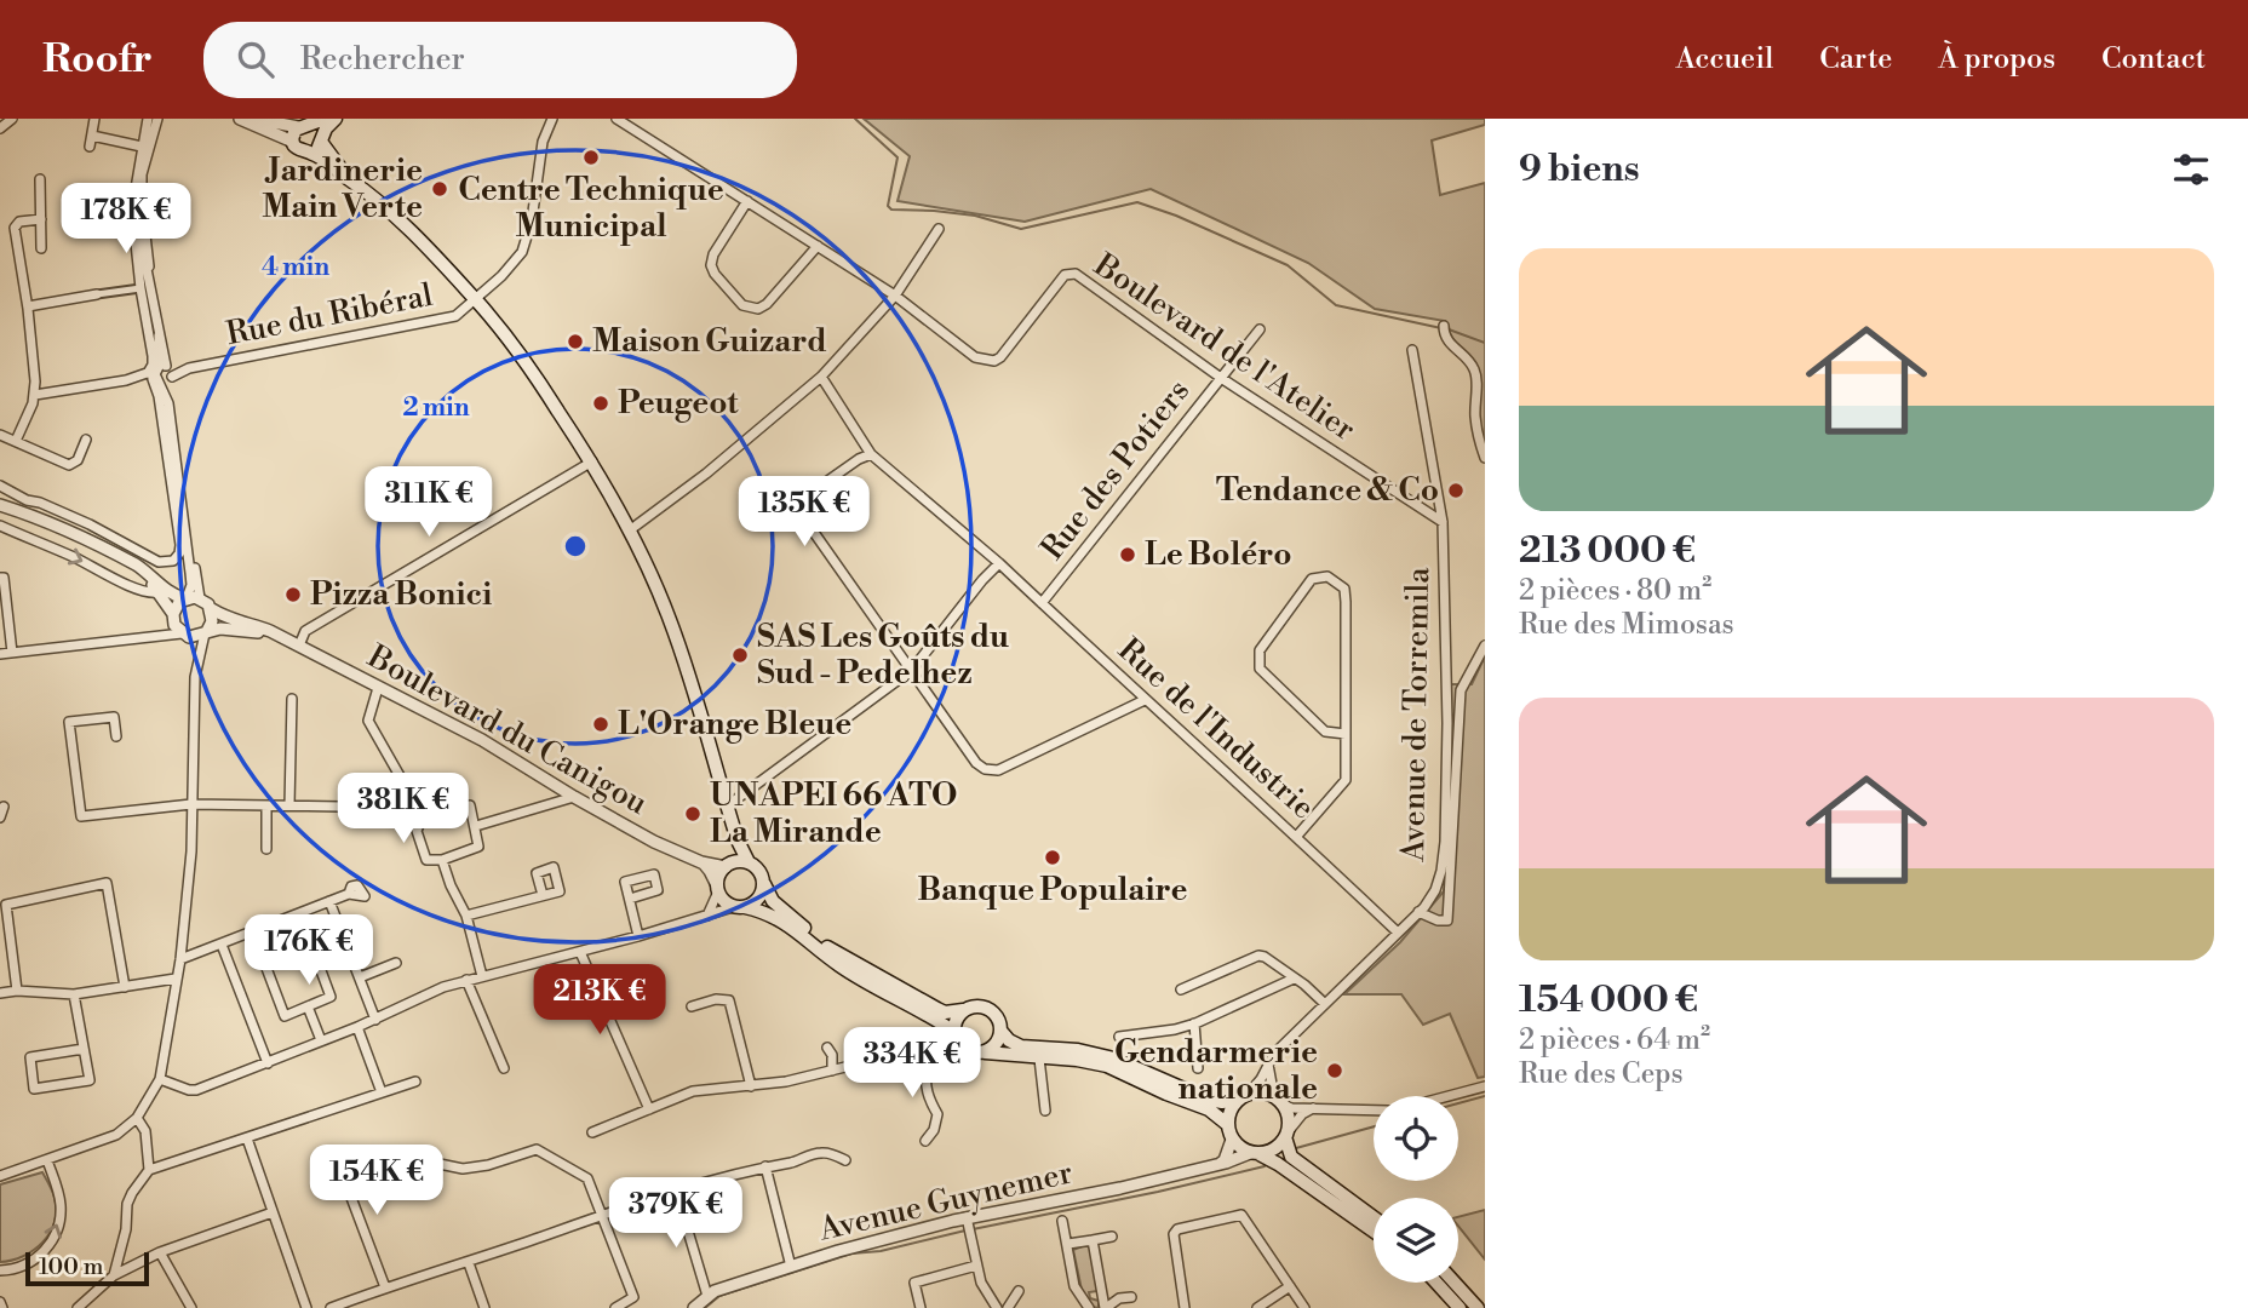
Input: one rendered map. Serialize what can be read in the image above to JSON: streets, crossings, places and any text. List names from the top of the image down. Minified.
{"streets":{"street":["Rue du Ribéral","Boulevard de l'Atelier","Rue des Potiers","Avenue de Torremila","Rue de l'Industrie","Boulevard du Canigou","Avenue Guynemer"]},"crossings":[["Boulevard de l'Atelier","Rue des Potiers"],["Boulevard de l'Atelier","Avenue de Torremila"],["Rue des Potiers","Rue de l'Industrie"],["Avenue de Torremila","Rue de l'Industrie"],["Avenue de Torremila","Avenue Guynemer"]],"places":["Centre Technique Municipal","Jardinerie Main Verte","Maison Guizard","Peugeot","Tendance & Co","Le Boléro","Pizza Bonici","SAS Les Goûts du Sud - Pedelhez","L'Orange Bleue","UNAPEI 66 ATO La Mirande","Banque Populaire","Gendarmerie nationale"],"scale_bar":"100 m","page":{"header":"Roofr","search":"Rechercher","nav":["Accueil","Carte","À propos","Contact"],"heading":"9 biens","price":["178K €","311K €","135K €","381K €","176K €","213K €","334K €","154K €","379K €"],"list":[{"name":"213 000 €","note":"2 pièces · 80 m² · Rue des Mimosas"},{"name":"154 000 €","note":"2 pièces · 64 m² · Rue des Ceps"}],"scale":"100 m"},"rings":["4 min","2 min"]}
